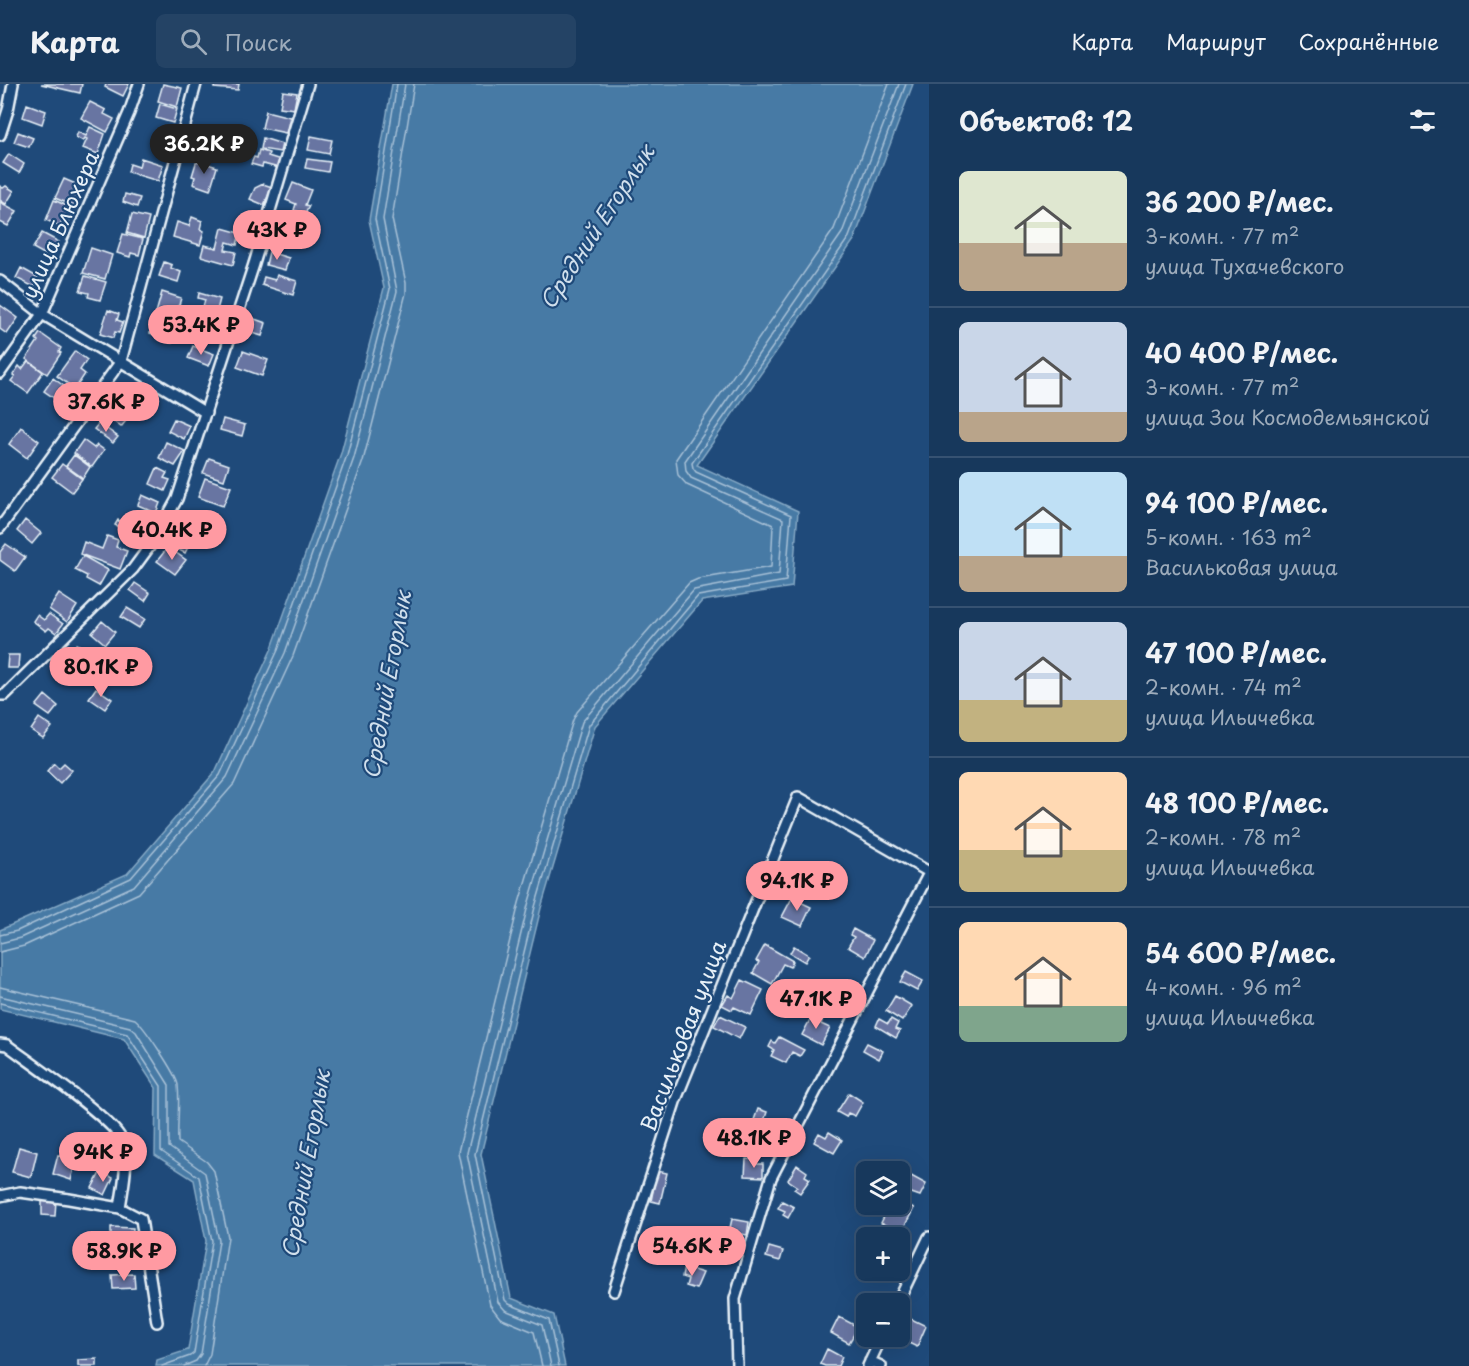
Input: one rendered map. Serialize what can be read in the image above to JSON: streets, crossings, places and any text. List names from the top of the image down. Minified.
{"streets":{"street":["улица Блюхера","Васильковая улица"]},"water":["Средний Егорлык"],"page":{"header":"Карта","search":"Поиск","nav":["Карта","Маршрут","Сохранённые"],"heading":"Объектов: 12","price":["36.2K ₽","43K ₽","53.4K ₽","37.6K ₽","40.4K ₽","80.1K ₽","94.1K ₽","47.1K ₽","48.1K ₽","94K ₽","54.6K ₽","58.9K ₽"],"list":[{"name":"36 200 ₽/мес.","note":"3-комн. · 77 m² · улица Тухачевского"},{"name":"40 400 ₽/мес.","note":"3-комн. · 77 m² · улица Зои Космодемьянской"},{"name":"94 100 ₽/мес.","note":"5-комн. · 163 m² · Васильковая улица"},{"name":"47 100 ₽/мес.","note":"2-комн. · 74 m² · улица Ильичевка"},{"name":"48 100 ₽/мес.","note":"2-комн. · 78 m² · улица Ильичевка"},{"name":"54 600 ₽/мес.","note":"4-комн. · 96 m² · улица Ильичевка"}],"map_buttons":["+","−"]}}
